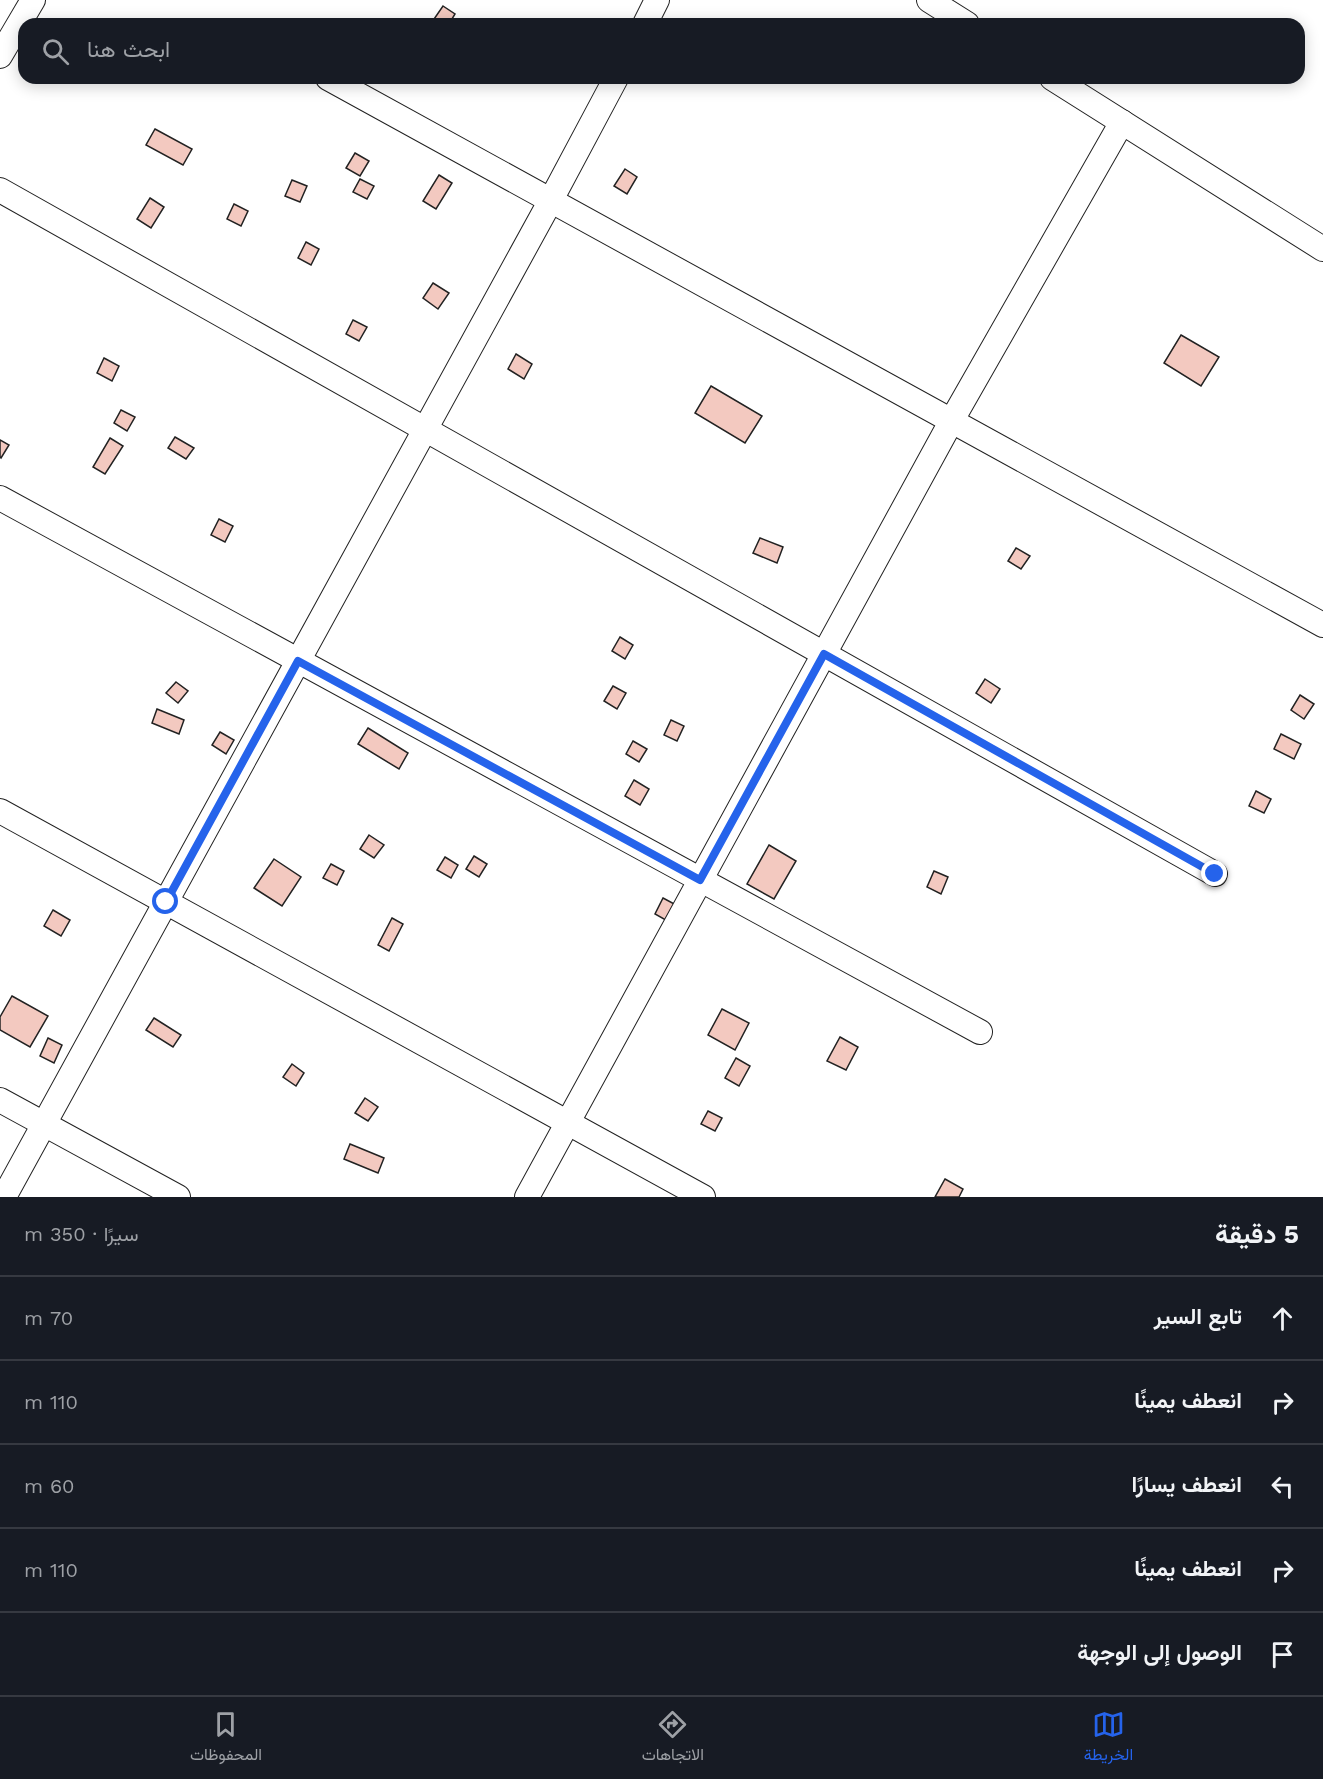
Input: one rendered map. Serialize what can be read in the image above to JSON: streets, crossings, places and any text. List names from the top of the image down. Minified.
{"page":{"search":"ابحث هنا","heading":["5 دقيقة","سيرًا · 350 m"],"list":[["تابع السير","70 m"],["انعطف يمينًا","110 m"],["انعطف يسارًا","60 m"],["انعطف يمينًا","110 m"],"الوصول إلى الوجهة"],"nav":["الخريطة","الاتجاهات","المحفوظات"]}}
